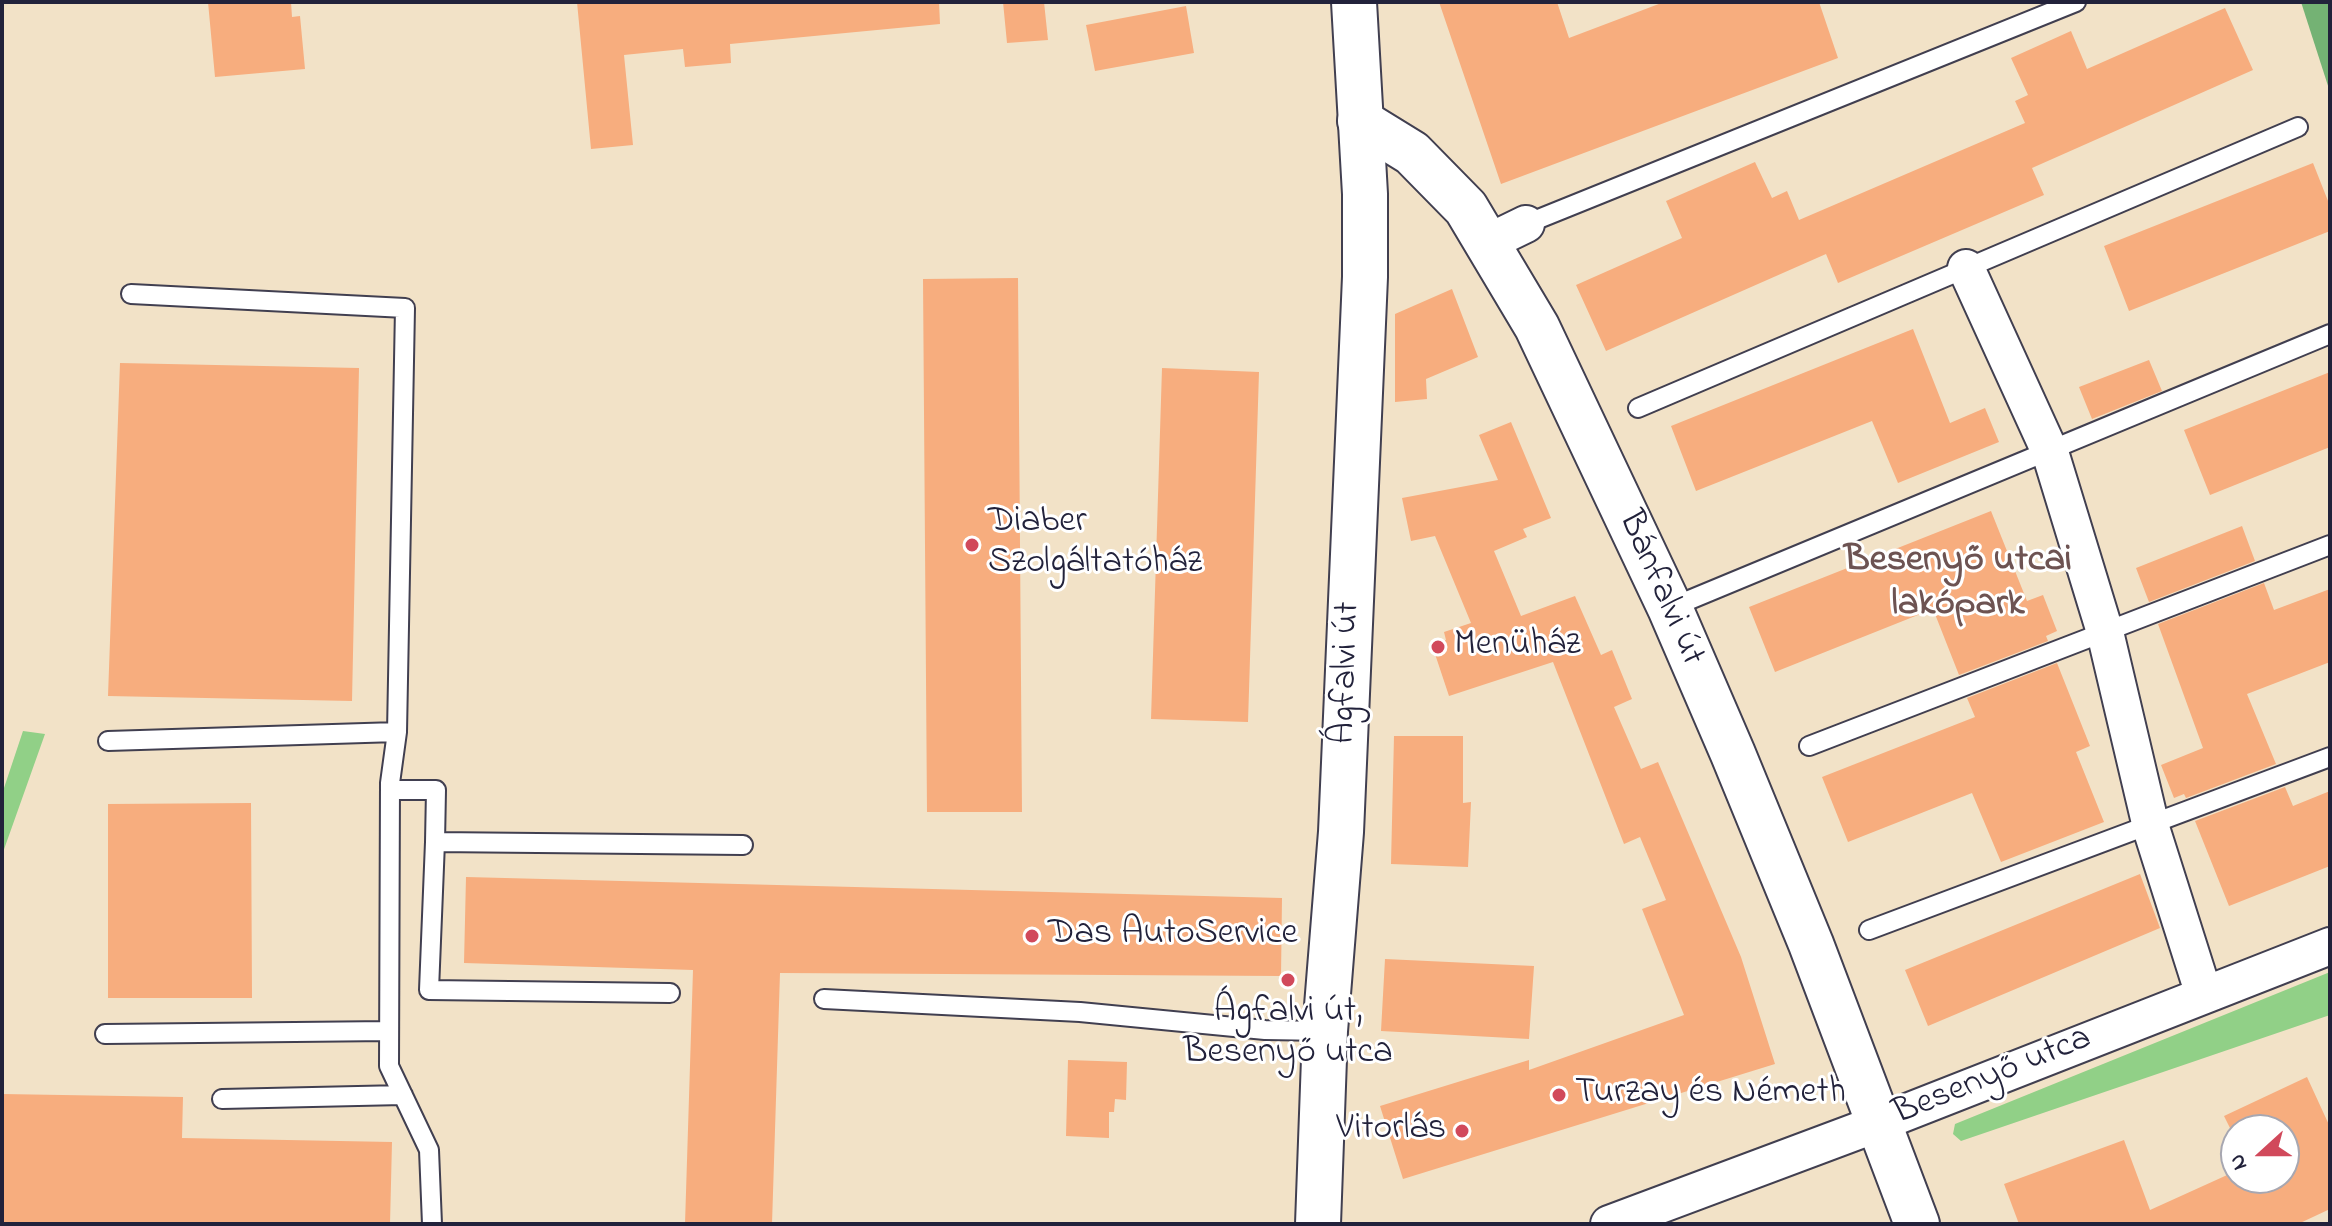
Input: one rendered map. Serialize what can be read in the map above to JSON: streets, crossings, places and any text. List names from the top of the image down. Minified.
{"streets":{"street":["Bánfalvi út","Ágfalvi út","Besenyő utca"]},"crossings":[["Bánfalvi út","Ágfalvi út"],["Bánfalvi út","Besenyő utca"]],"districts":["Besenyő utcai lakópark"],"places":["Diaber Szolgáltatóház","Menüház","Das AutoService","Ágfalvi út, Besenyő utca","Turzay és Németh","Vitorlás"],"north":"left"}
